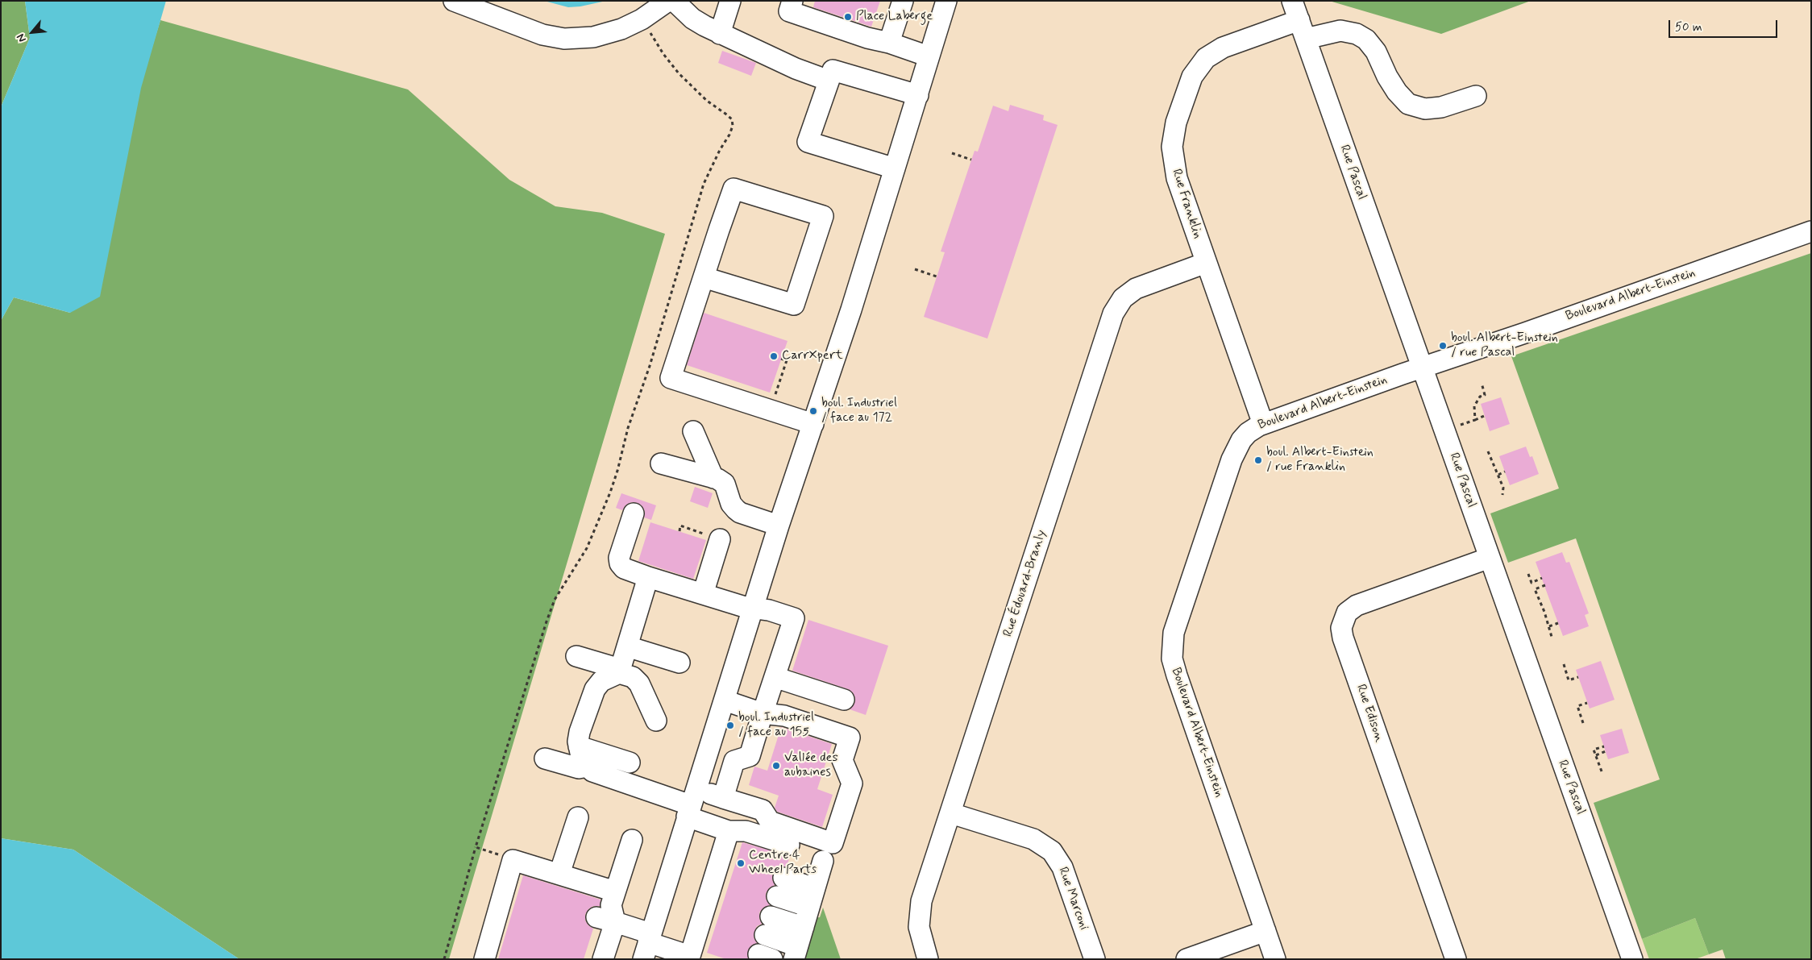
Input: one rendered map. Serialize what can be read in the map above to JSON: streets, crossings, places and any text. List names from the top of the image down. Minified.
{"streets":{"street":["Rue Pascal","Rue Franklin","Boulevard Albert-Einstein","Rue Édouard-Branly","Rue Edison","Rue Marconi"]},"crossings":[["Rue Pascal","Rue Franklin"],["Rue Pascal","Boulevard Albert-Einstein"],["Rue Pascal","Rue Edison"],["Rue Franklin","Boulevard Albert-Einstein"],["Rue Franklin","Rue Édouard-Branly"],["Rue Édouard-Branly","Rue Marconi"]],"places":["Place Laberge","boul. Albert-Einstein / rue Pascal","CarrXpert","boul. Industriel / face au 172","boul. Albert-Einstein / rue Franklin","boul. Industriel / face au 155","Vallée des aubaines","Centre 4 Wheel Parts"],"scale_bar":"50 m","north":"bottom left"}
